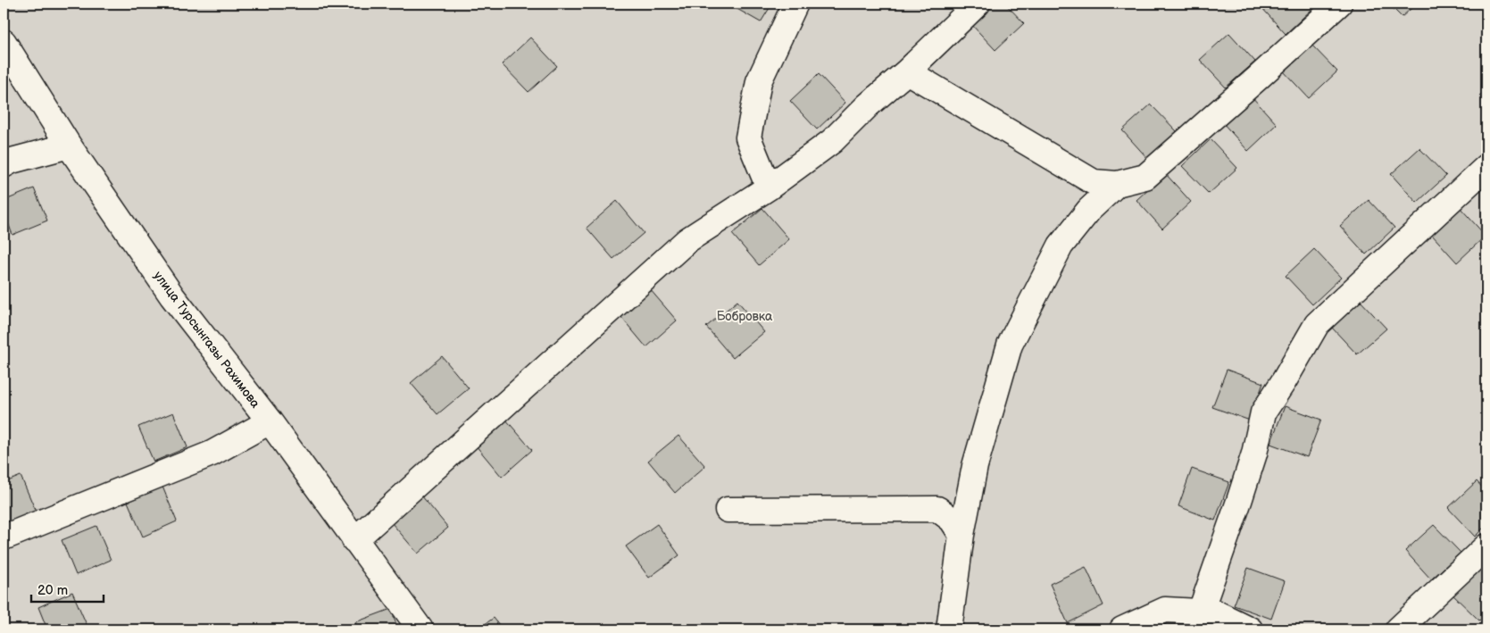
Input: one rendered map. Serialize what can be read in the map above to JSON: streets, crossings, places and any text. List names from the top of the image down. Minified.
{"streets":{"street":["улица Турсынгазы Рахимова"]},"parks":["Бобровка"],"scale_bar":"20 m"}
